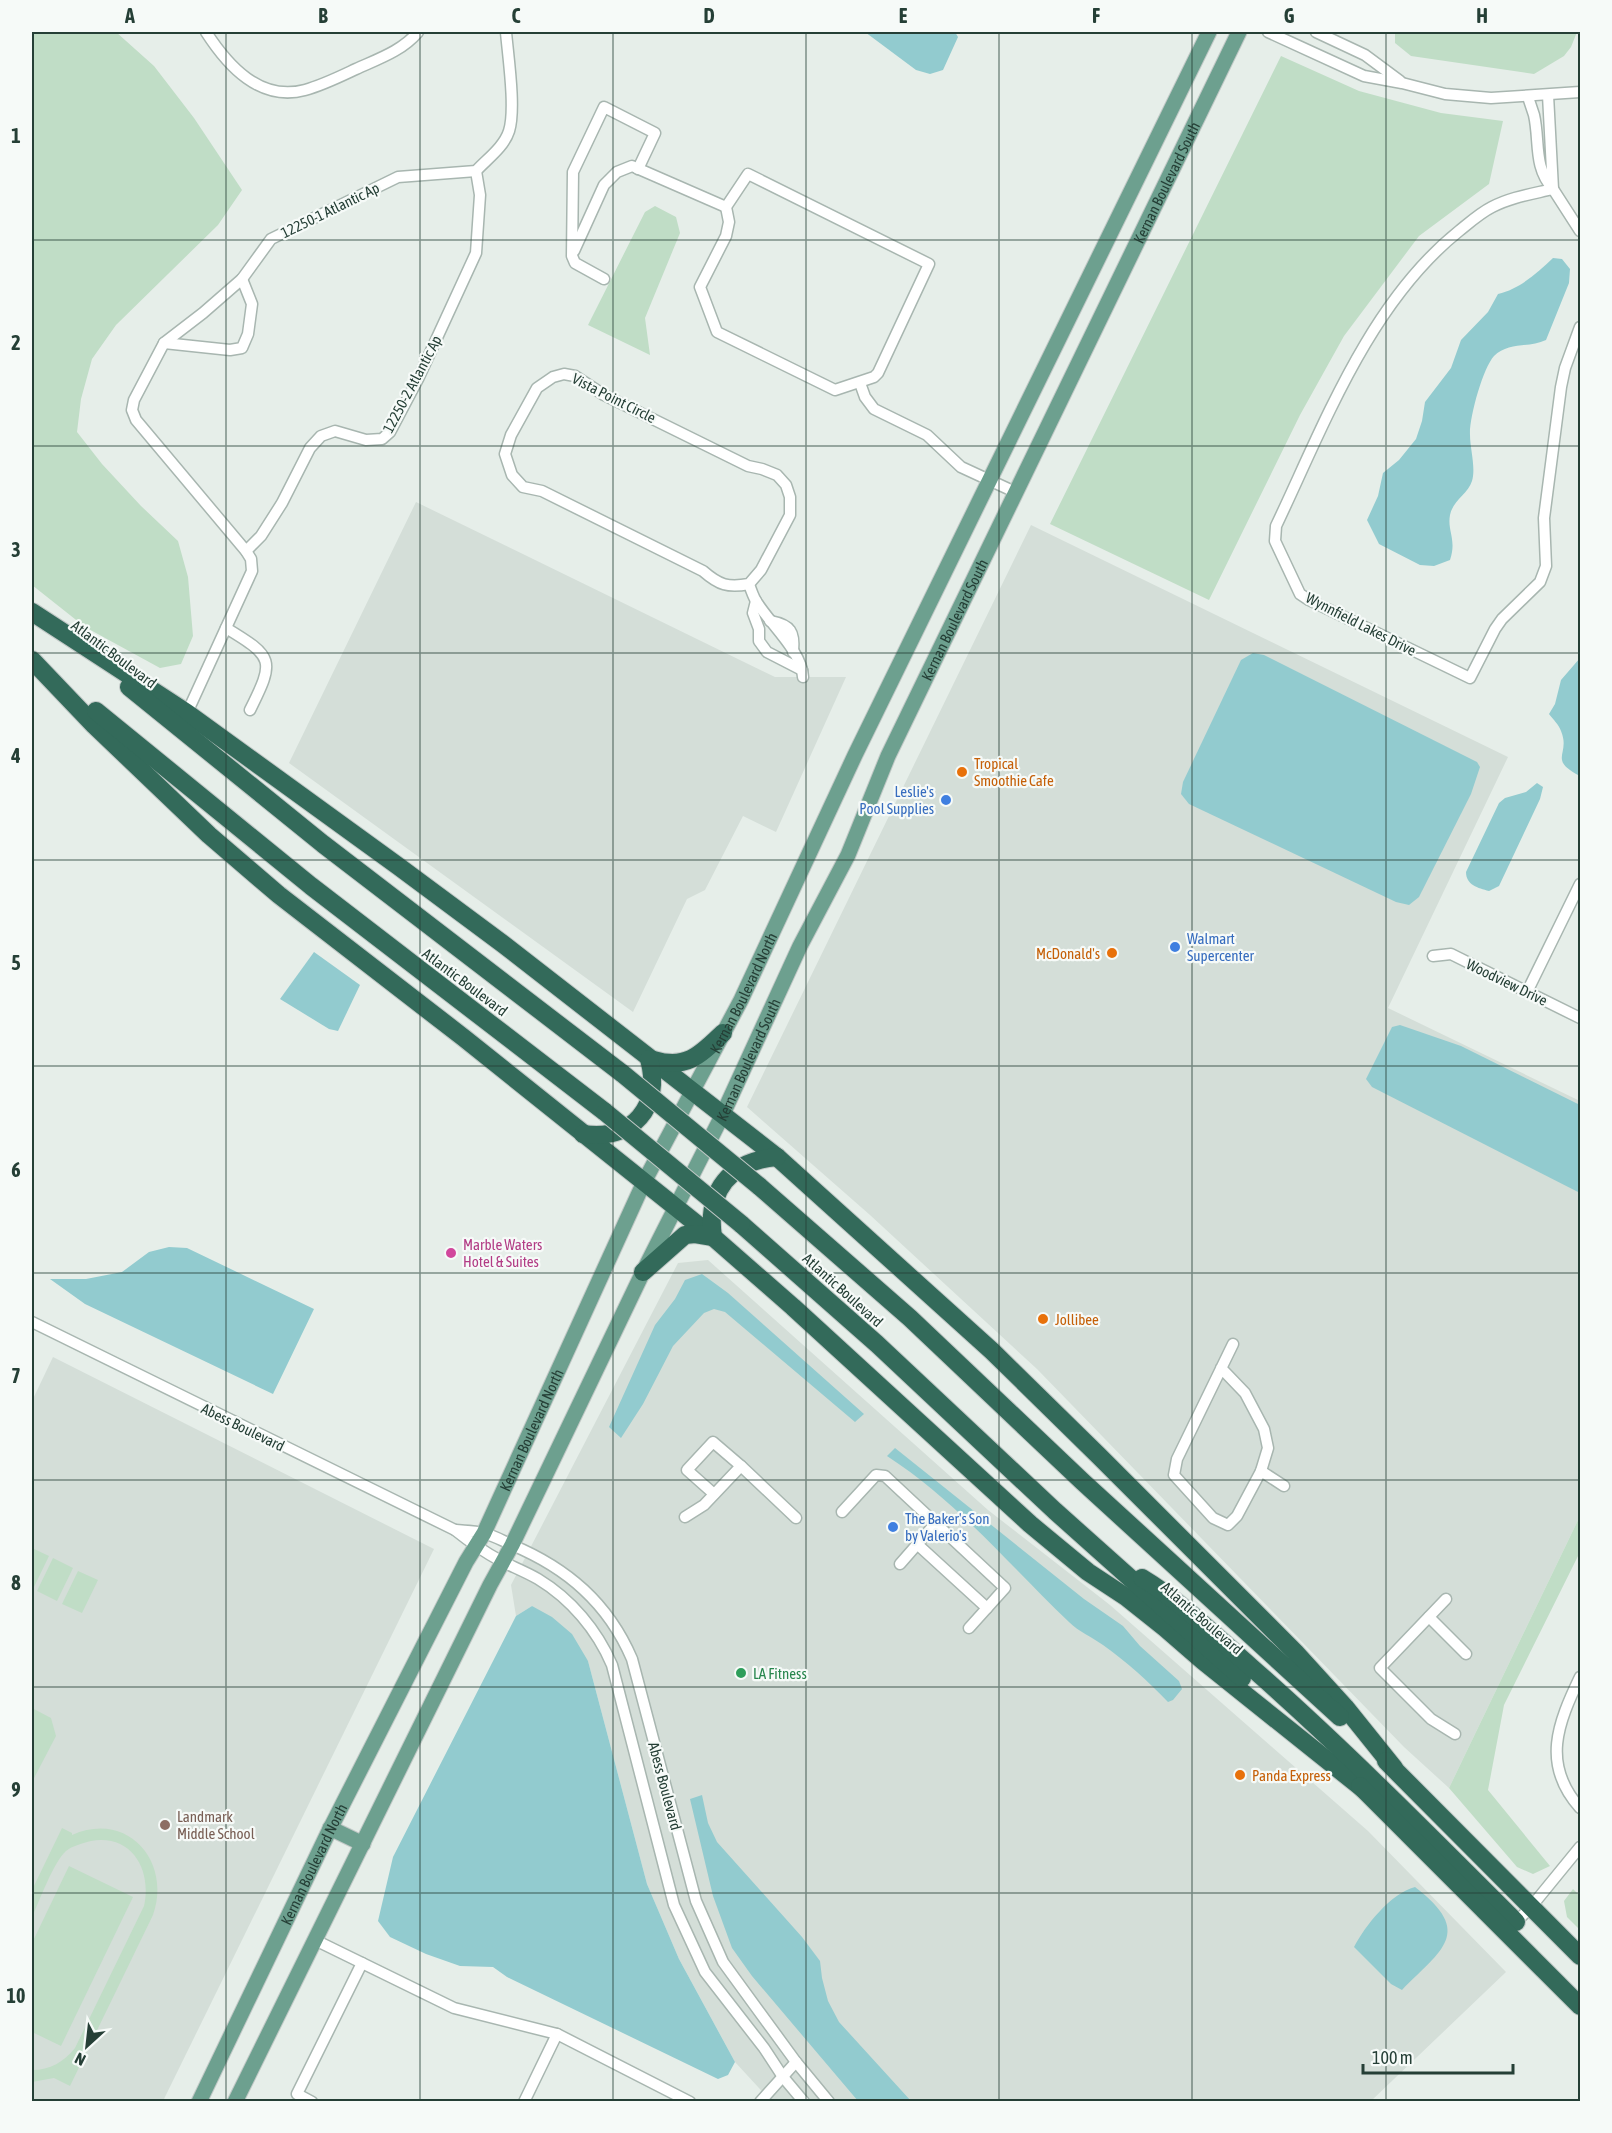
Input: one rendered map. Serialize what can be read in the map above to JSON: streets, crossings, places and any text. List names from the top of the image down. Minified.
{"streets":{"highway":["Atlantic Boulevard"],"main road":["Kernan Boulevard South","Kernan Boulevard North"],"street":["12250-1 Atlantic Ap","12250-2 Atlantic Ap","Vista Point Circle","Wynnfield Lakes Drive","Woodview Drive","Abess Boulevard"]},"crossings":[["Kernan Boulevard South","Kernan Boulevard North"],["12250-1 Atlantic Ap","12250-2 Atlantic Ap"],["Kernan Boulevard North","Abess Boulevard"]],"places":["Tropical Smoothie Cafe","Leslie's Pool Supplies","Walmart Supercenter","McDonald's","Marble Waters Hotel & Suites","Jollibee","The Baker's Son by Valerio's","LA Fitness","Panda Express","Landmark Middle School"],"scale_bar":"100 m","north":"bottom left","grid":{"columns":["A","B","C","D","E","F","G","H"],"rows":["1","2","3","4","5","6","7","8","9","10"]}}
